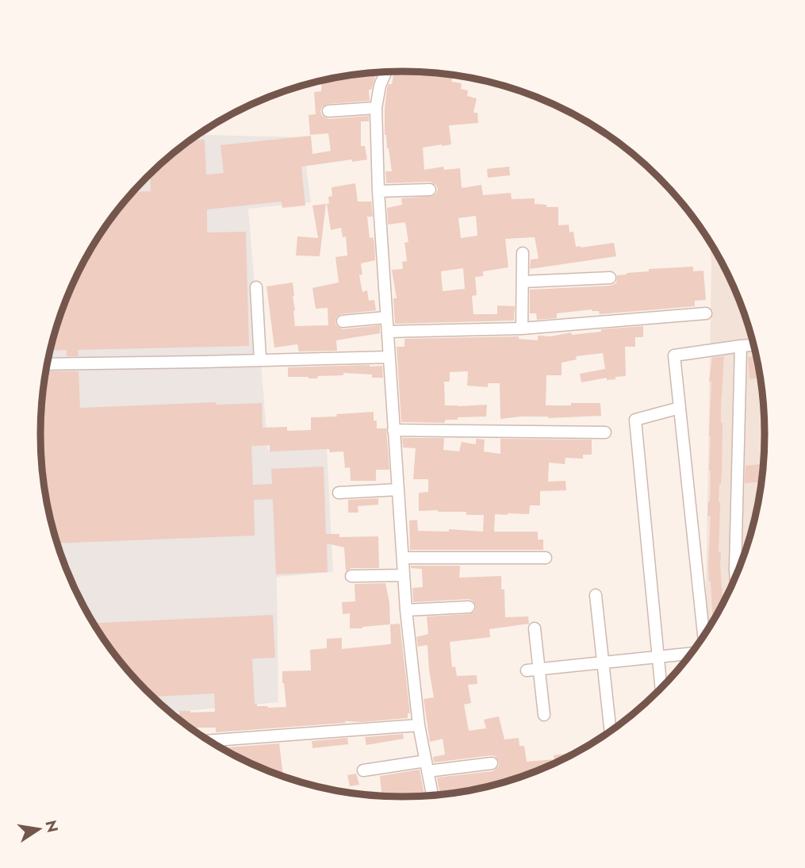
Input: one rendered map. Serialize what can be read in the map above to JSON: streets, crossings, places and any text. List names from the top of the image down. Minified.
{"north":"right"}
